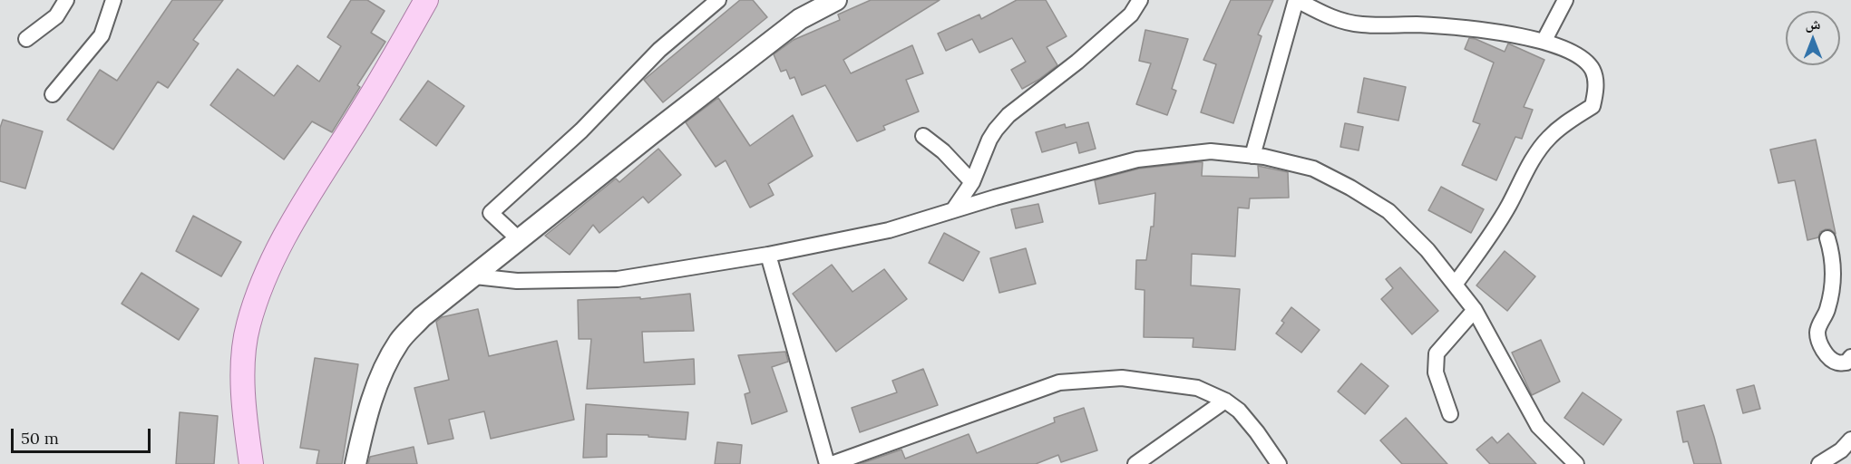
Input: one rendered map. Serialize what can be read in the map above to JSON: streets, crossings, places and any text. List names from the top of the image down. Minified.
{"scale_bar":"50 m","north":"top"}
